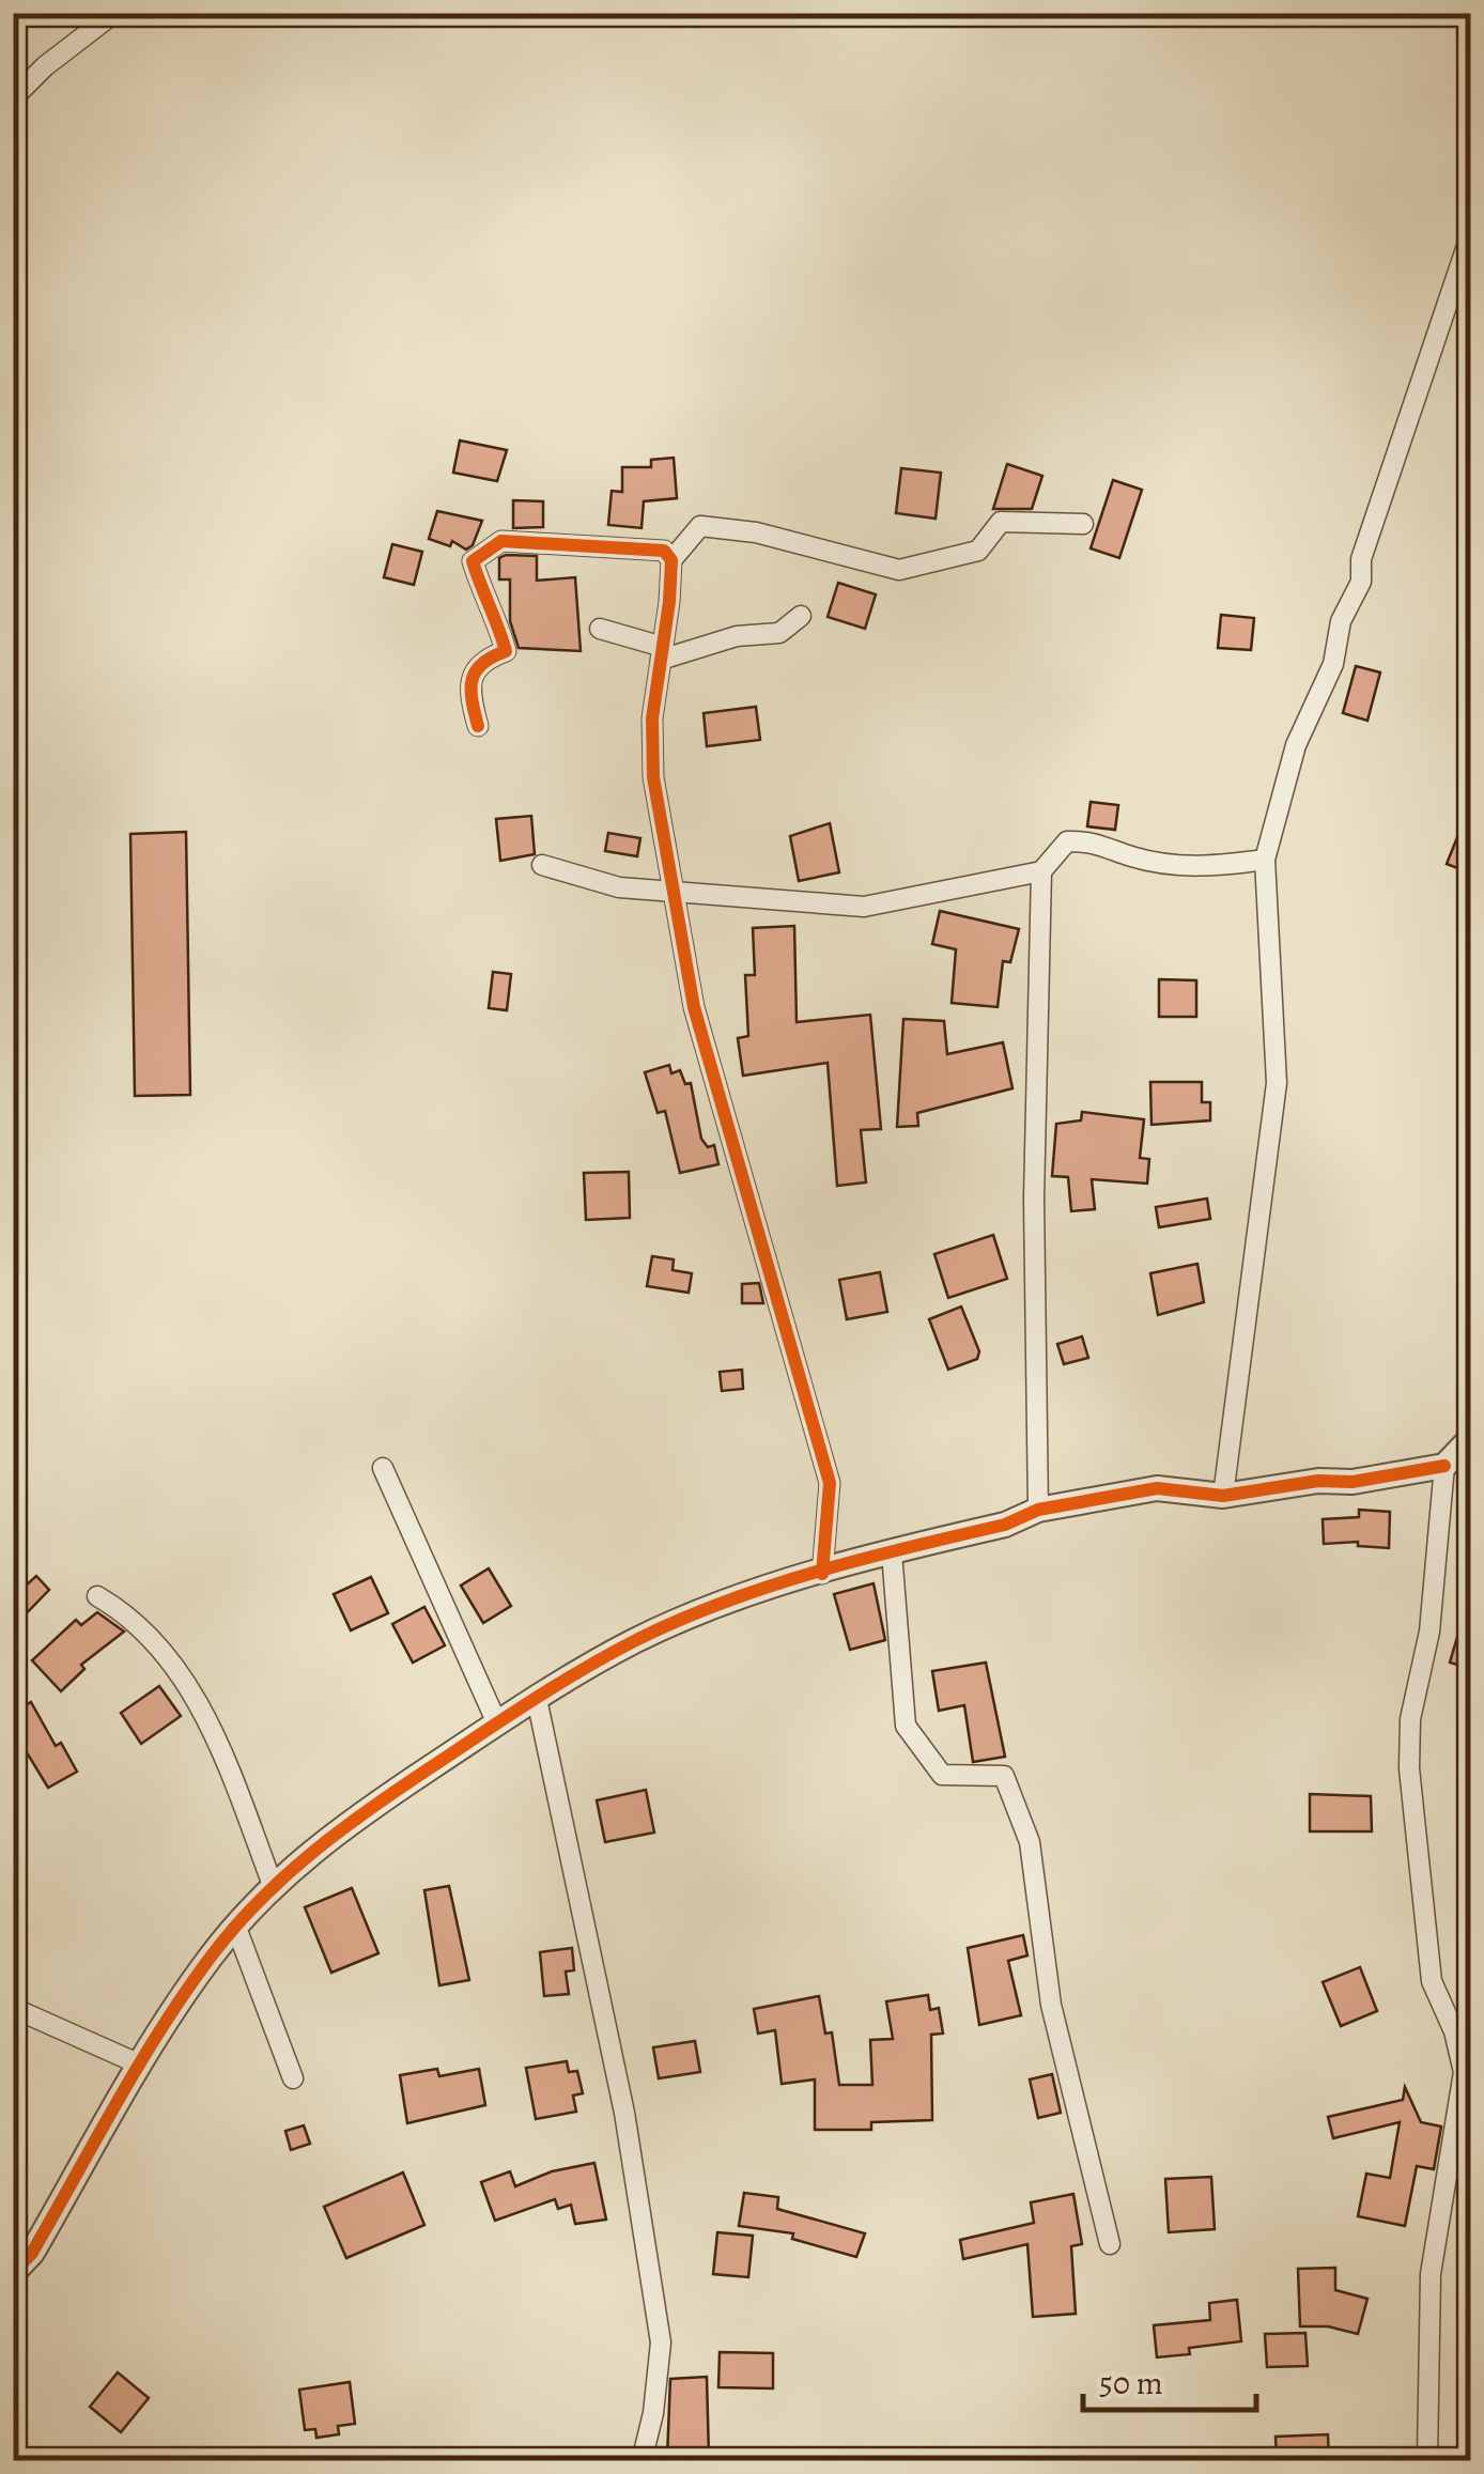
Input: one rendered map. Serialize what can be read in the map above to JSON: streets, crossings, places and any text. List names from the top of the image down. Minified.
{"scale_bar":"50 m"}
